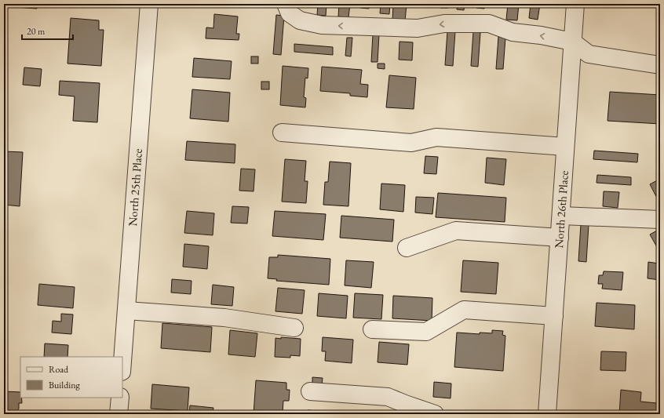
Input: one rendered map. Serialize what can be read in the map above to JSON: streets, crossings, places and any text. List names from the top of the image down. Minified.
{"streets":{"street":["North 25th Place","North 26th Place"]},"legend":["Road","Building"],"scale_bar":"20 m"}
